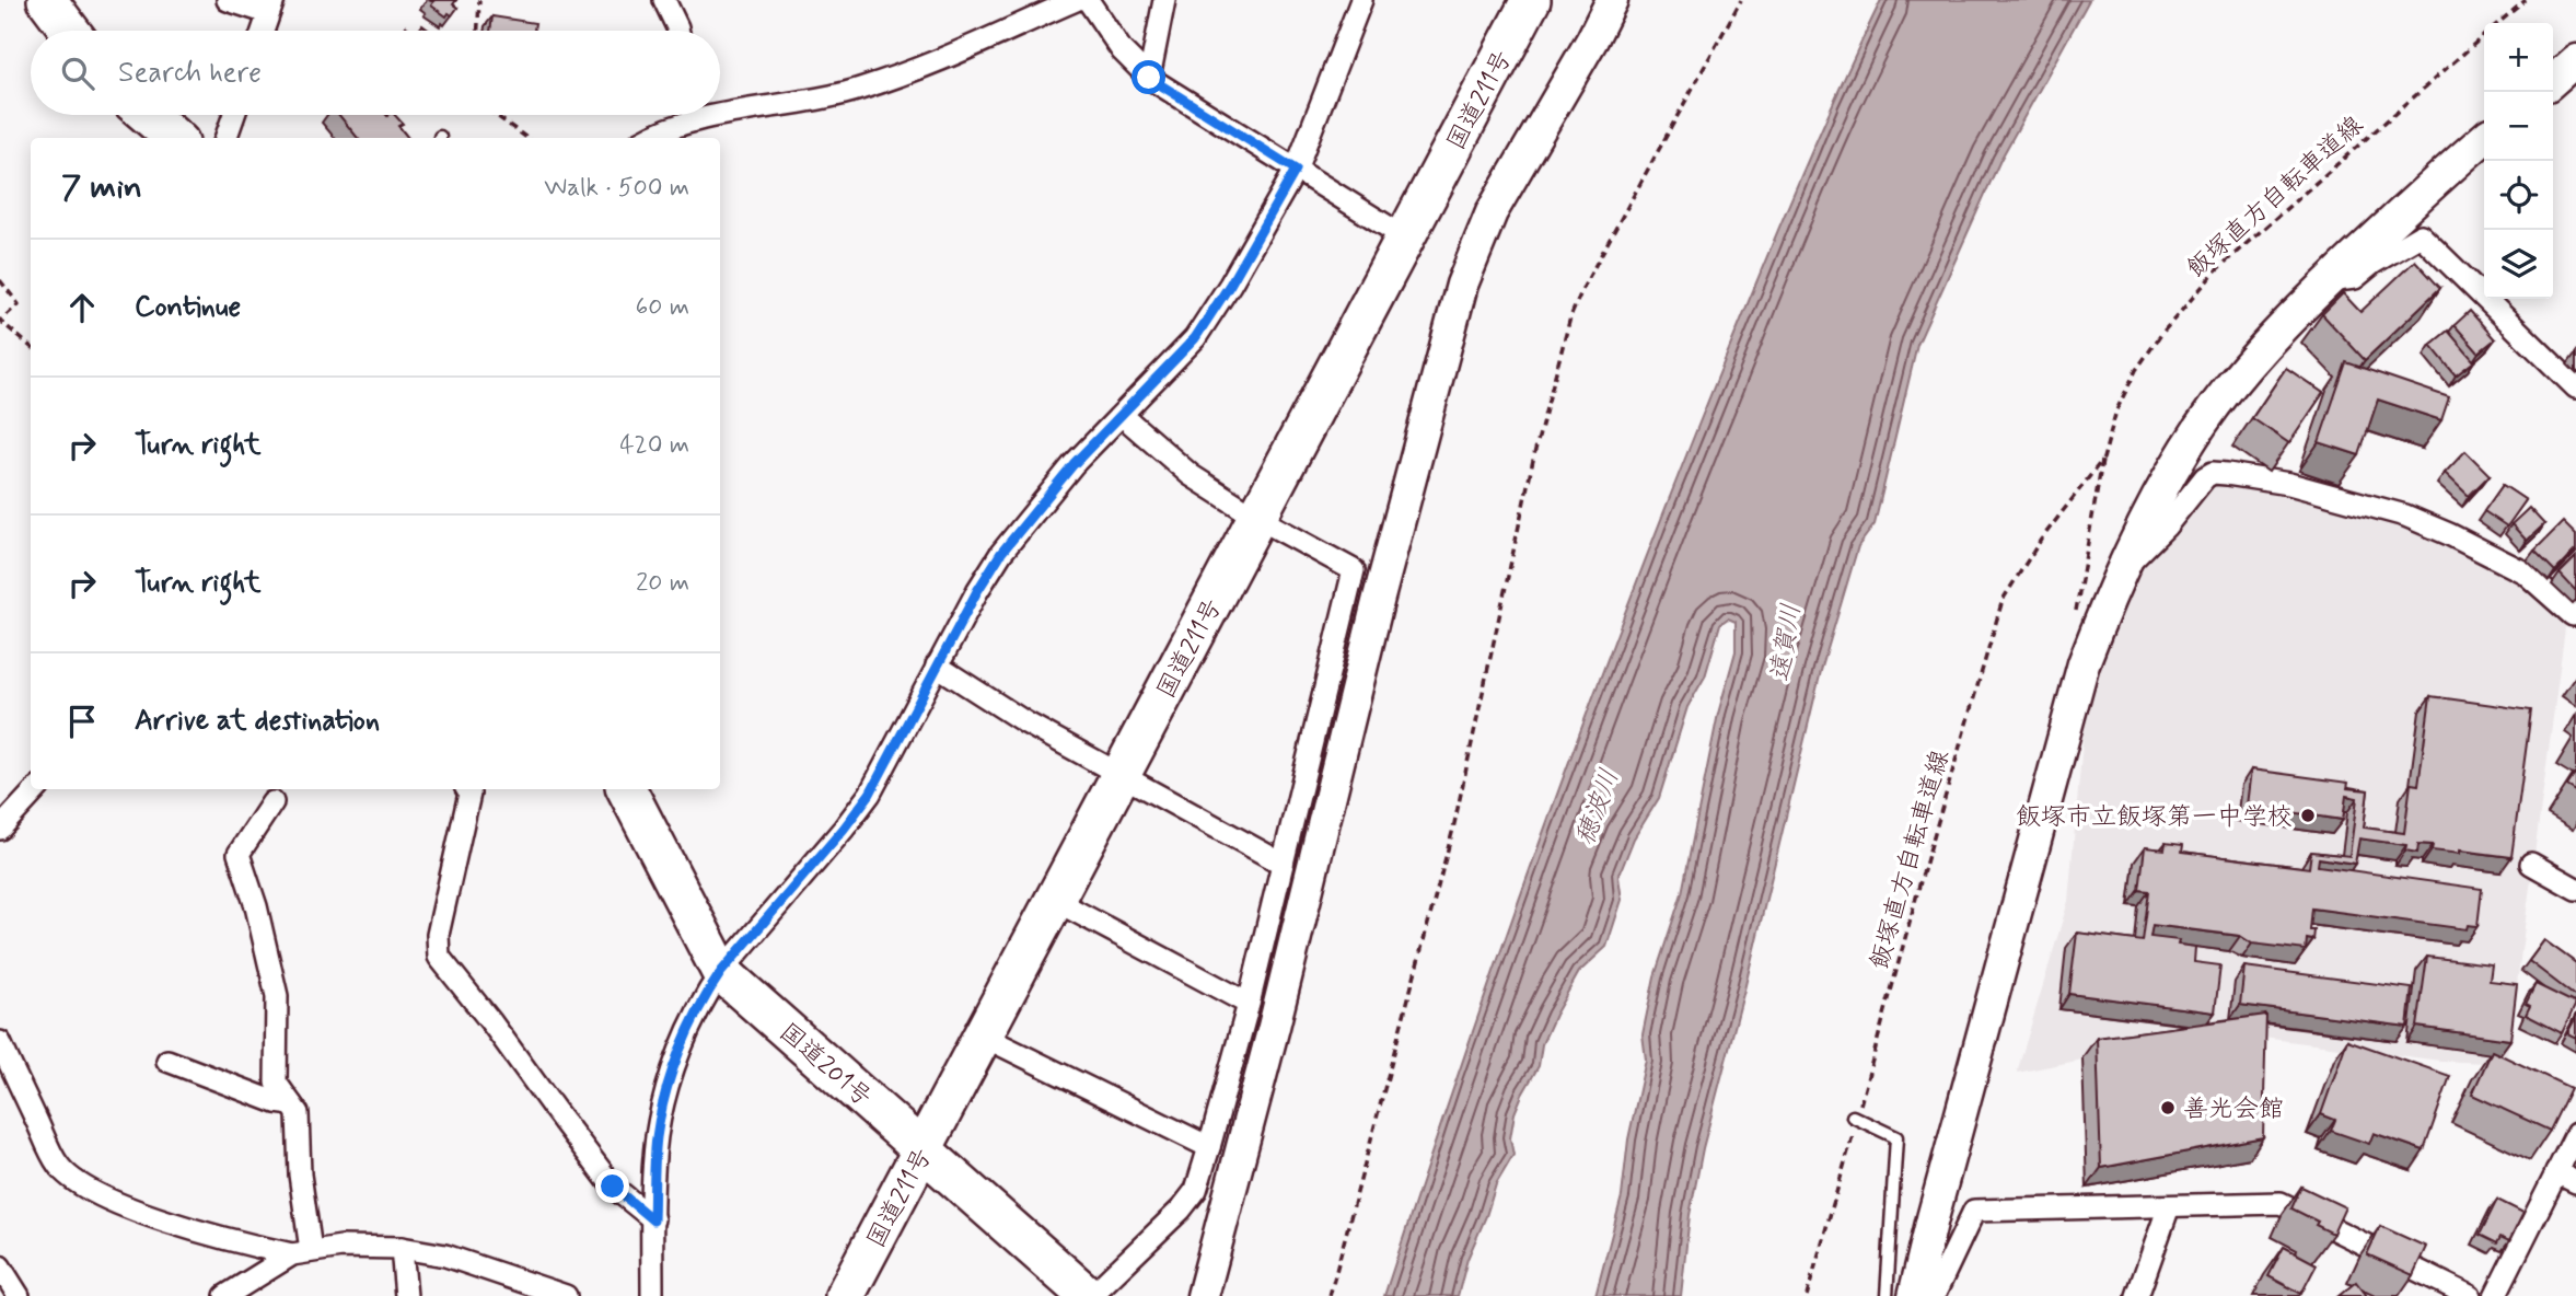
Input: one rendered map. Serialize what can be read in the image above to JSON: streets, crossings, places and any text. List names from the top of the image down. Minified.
{"streets":{"highway":["国道211号","国道201号"],"path":["飯塚直方自転車道線"]},"crossings":[["国道211号","国道201号"]],"water":["遠賀川","穂波川"],"places":["飯塚市立飯塚第一中学校","善光会館"],"page":{"map_buttons":["+","−"],"search":"Search here","heading":["7 min","Walk · 500 m"],"list":[["Continue","60 m"],["Turn right","420 m"],["Turn right","20 m"],"Arrive at destination"]}}
